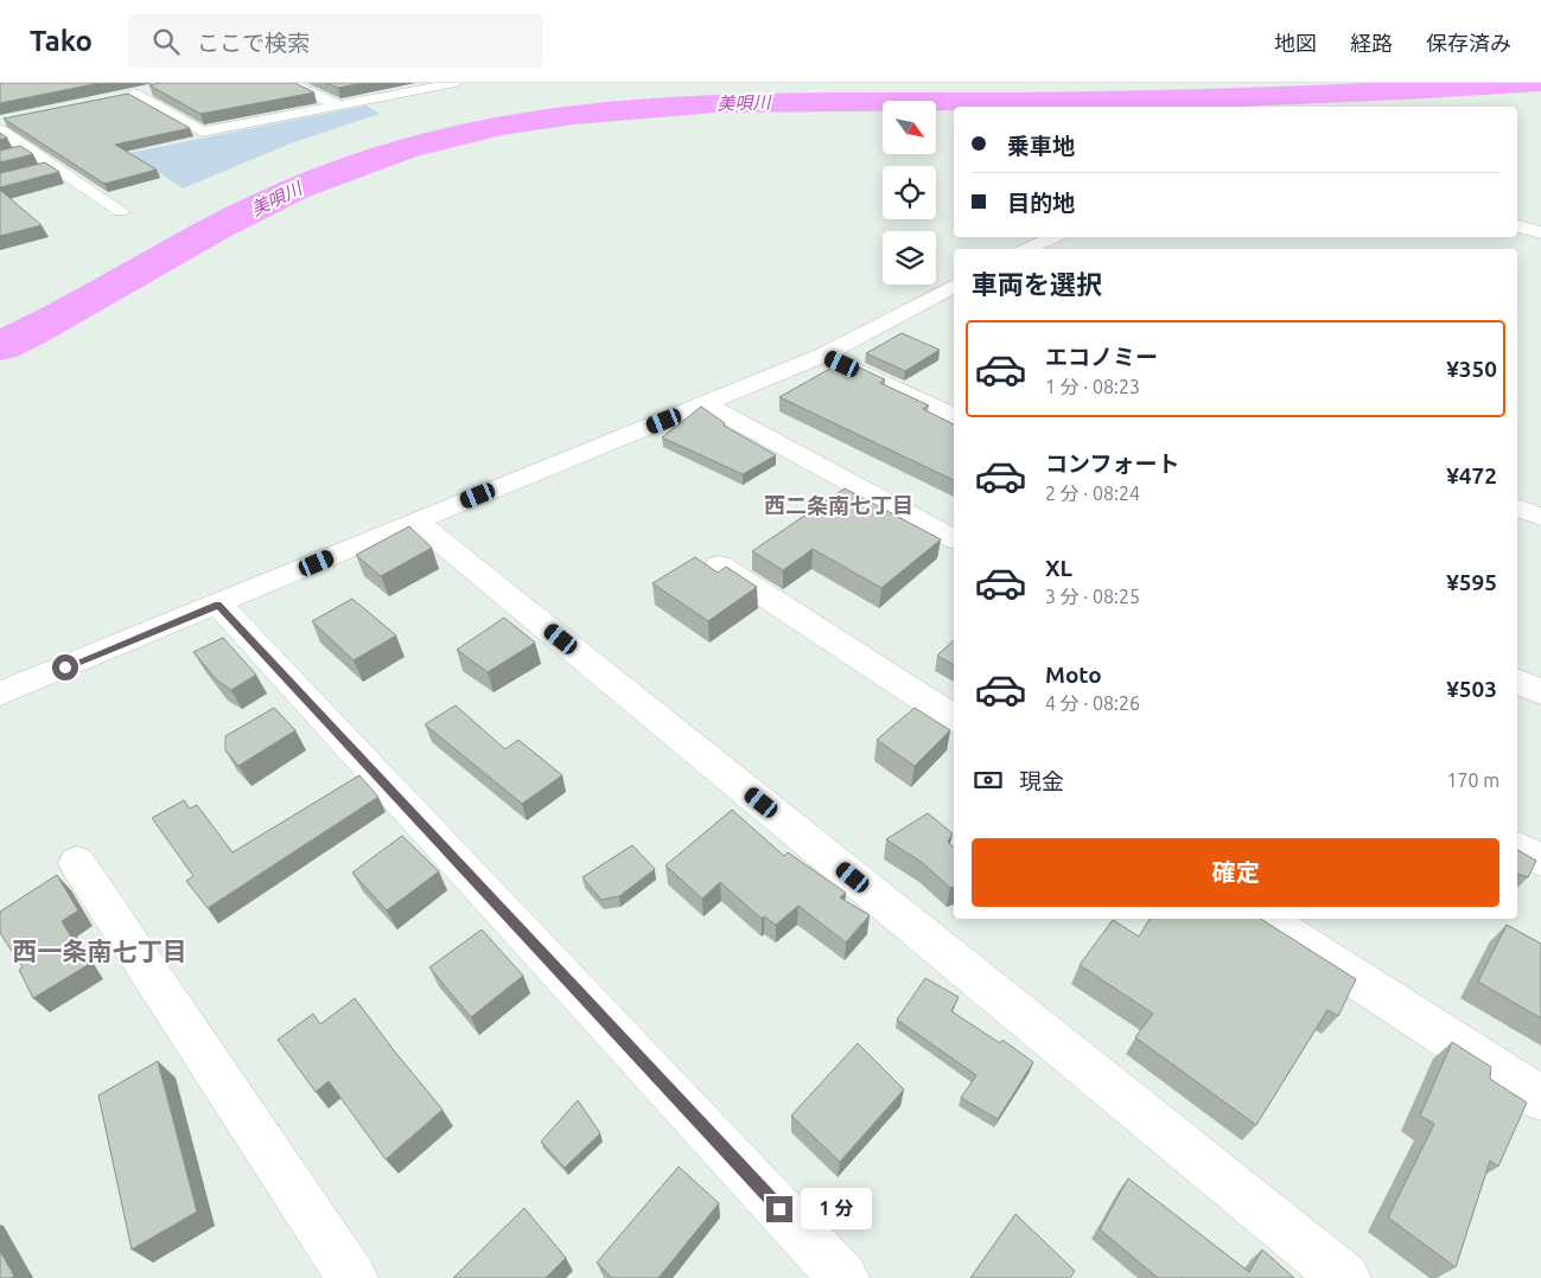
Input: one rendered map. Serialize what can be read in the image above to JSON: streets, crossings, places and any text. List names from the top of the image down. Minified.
{"districts":["西二条南七丁目","西一条南七丁目"],"water":["美唄川"],"north":"bottom right","page":{"header":"Tako","search":"ここで検索","nav":["地図","経路","保存済み"],"banner":["乗車地","目的地"],"heading":"車両を選択","list":[{"name":"エコノミー","note":"1 分 · 08:23","value":"¥350"},{"name":"コンフォート","note":"2 分 · 08:24","value":"¥472"},{"name":"XL","note":"3 分 · 08:25","value":"¥595"},{"name":"Moto","note":"4 分 · 08:26","value":"¥503"}],"pay":["現金","170 m"],"buttons":"確定","bubble":"1 分"}}
